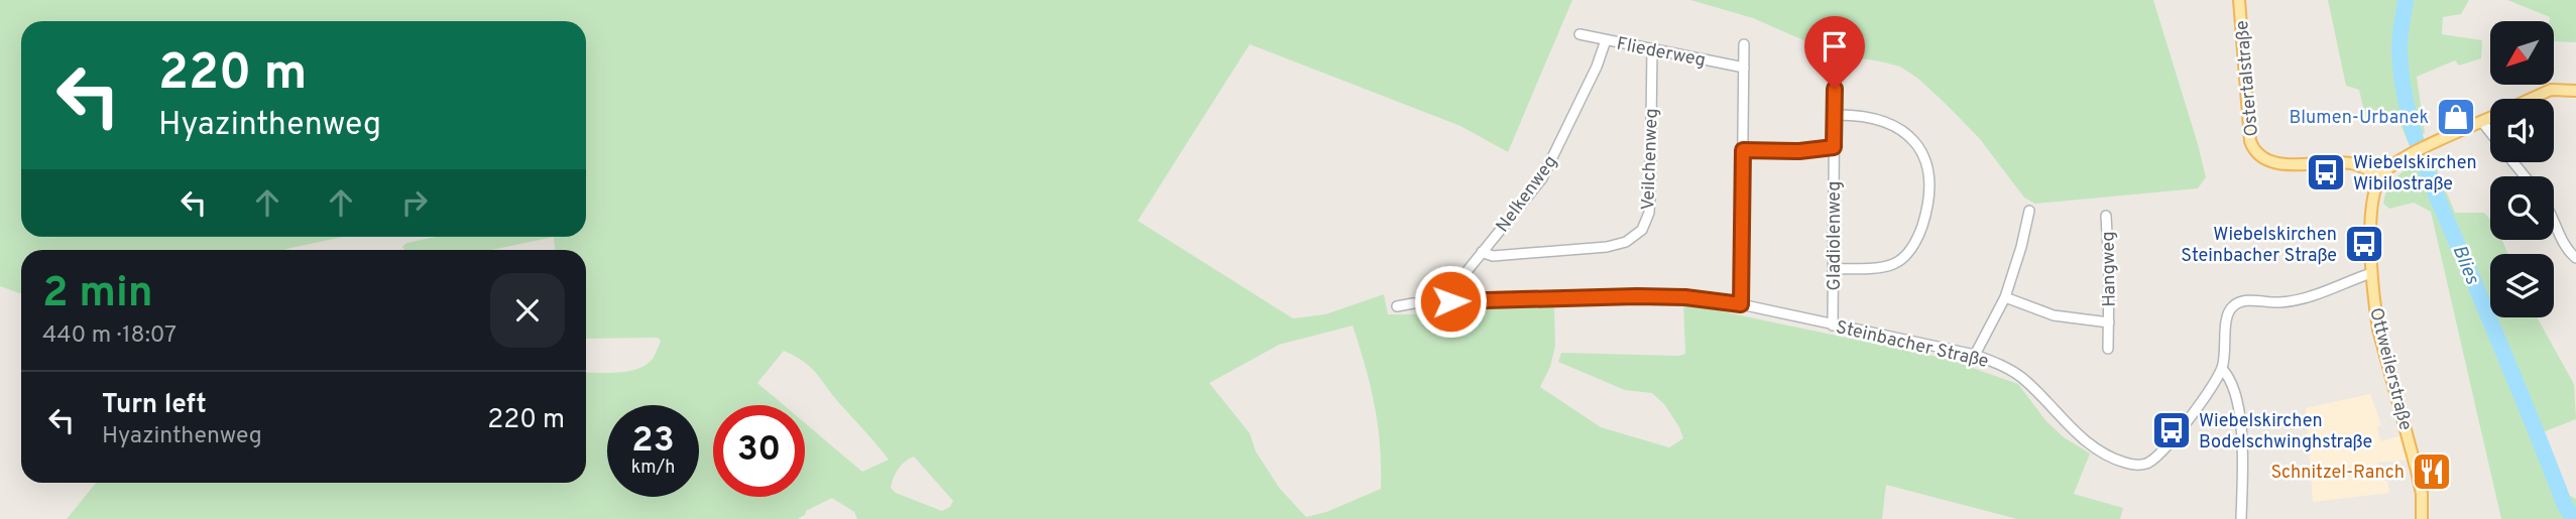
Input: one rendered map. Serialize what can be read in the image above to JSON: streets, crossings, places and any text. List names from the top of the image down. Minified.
{"streets":{"main road":["Ostertalstraße","Ottweilerstraße"],"street":["Fliederweg","Veilchenweg","Nelkenweg","Gladiolenweg","Hangweg","Steinbacher Straße"]},"crossings":[["Fliederweg","Veilchenweg"],["Fliederweg","Nelkenweg"],["Ostertalstraße","Ottweilerstraße"],["Veilchenweg","Nelkenweg"],["Nelkenweg","Steinbacher Straße"],["Gladiolenweg","Steinbacher Straße"],["Steinbacher Straße","Ottweilerstraße"]],"water":["Blies"],"places":{"shop":["Blumen-Urbanek"],"bus stop":["Wiebelskirchen Wibilostraße","Wiebelskirchen Steinbacher Straße","Wiebelskirchen Bodelschwinghstraße"],"restaurant":["Schnitzel-Ranch"]},"north":"bottom left","page":{"turn":["220 m","Hyazinthenweg"],"heading":["2 min","440 m · 18:07"],"list":[{"name":"Turn left","note":"Hyazinthenweg","value":"220 m"}],"speed":"23 km/h","limit":"30"}}
